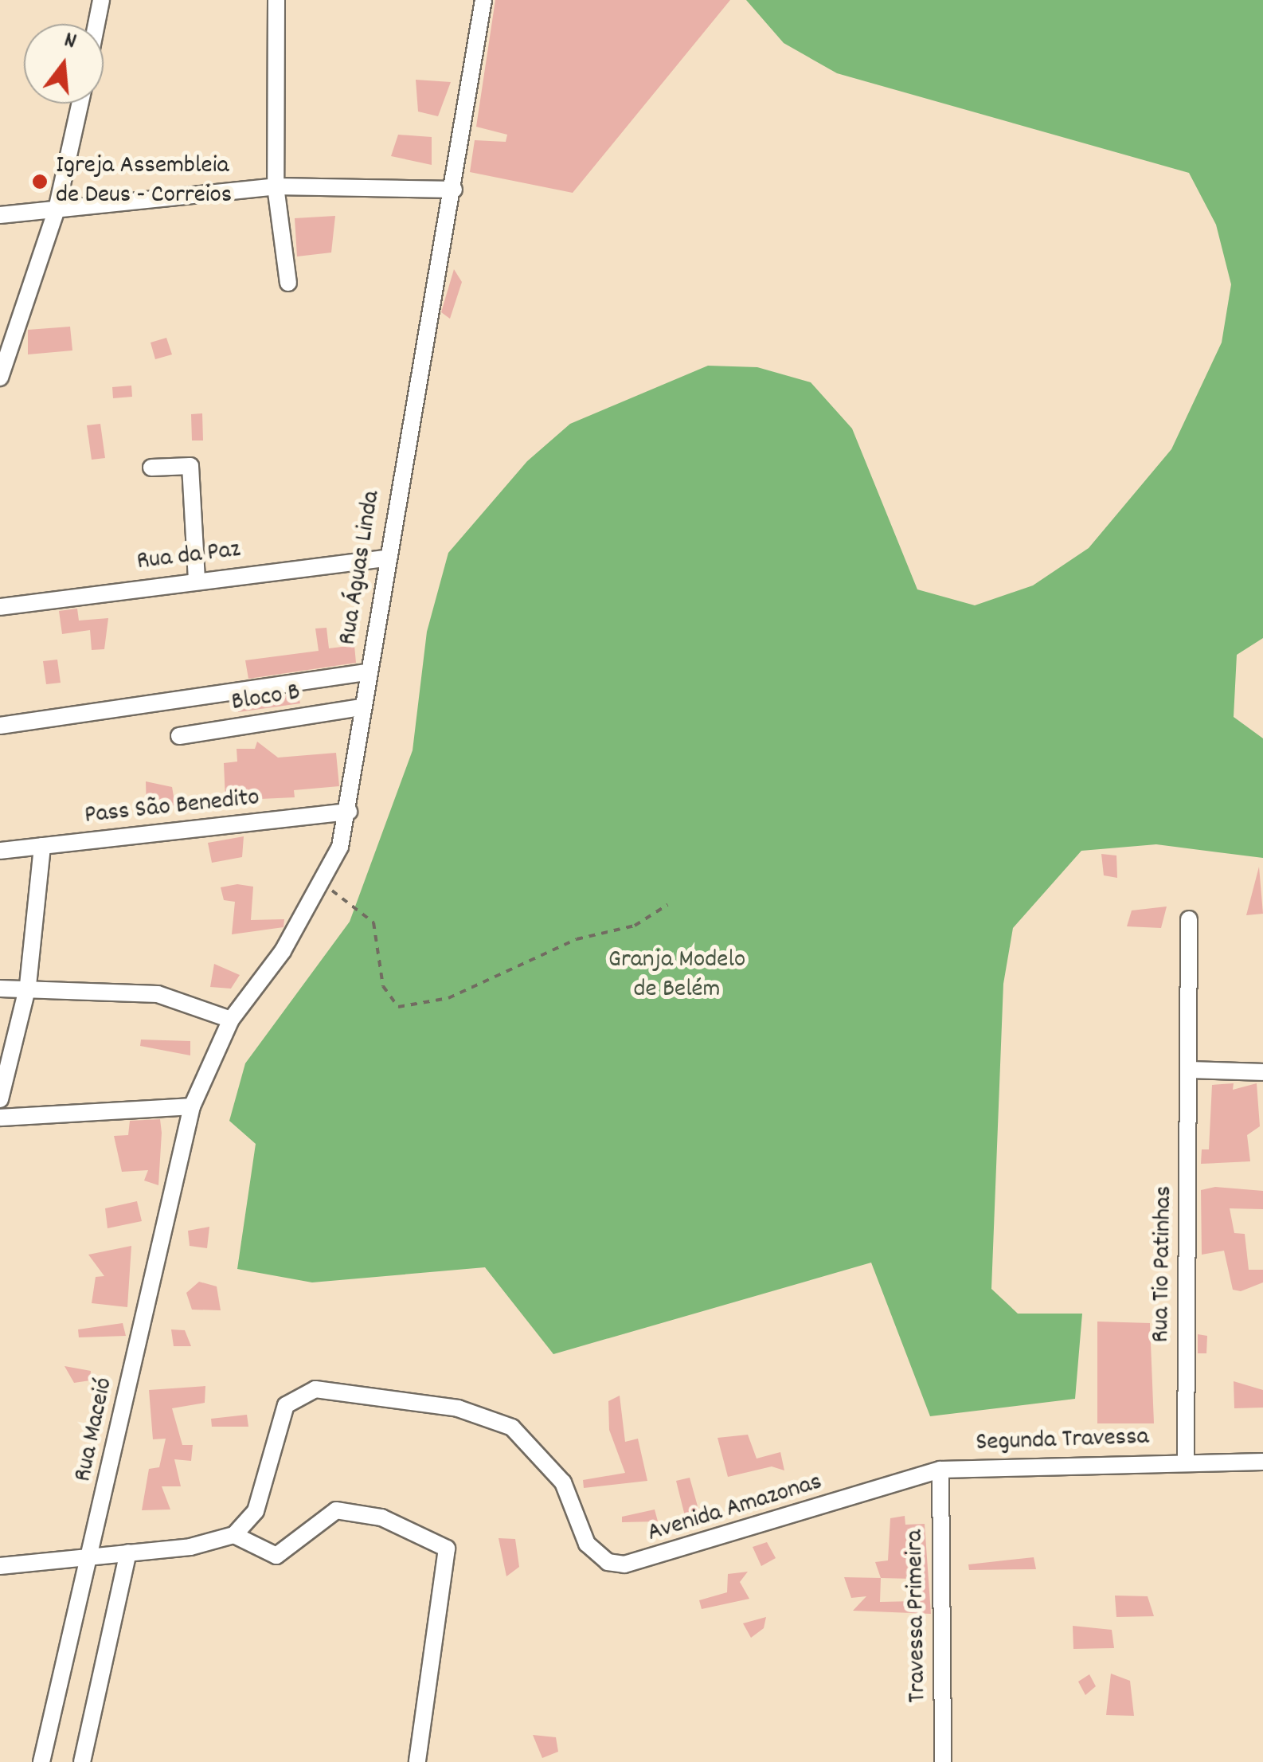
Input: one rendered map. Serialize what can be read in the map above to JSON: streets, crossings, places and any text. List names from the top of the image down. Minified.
{"streets":{"street":["Rua da Paz","Rua Águas Linda","Bloco B","Pass São Benedito","Rua Tio Patinhas","Rua Maceió","Segunda Travessa","Avenida Amazonas","Travessa Primeira"]},"crossings":[["Rua da Paz","Rua Águas Linda"],["Rua Águas Linda","Bloco B"],["Rua Águas Linda","Pass São Benedito"],["Rua Águas Linda","Rua Maceió"],["Rua Tio Patinhas","Segunda Travessa"],["Segunda Travessa","Avenida Amazonas"],["Segunda Travessa","Travessa Primeira"],["Avenida Amazonas","Travessa Primeira"]],"parks":["Granja Modelo de Belém"],"places":["Igreja Assembleia de Deus - Correios"],"north":"top"}
